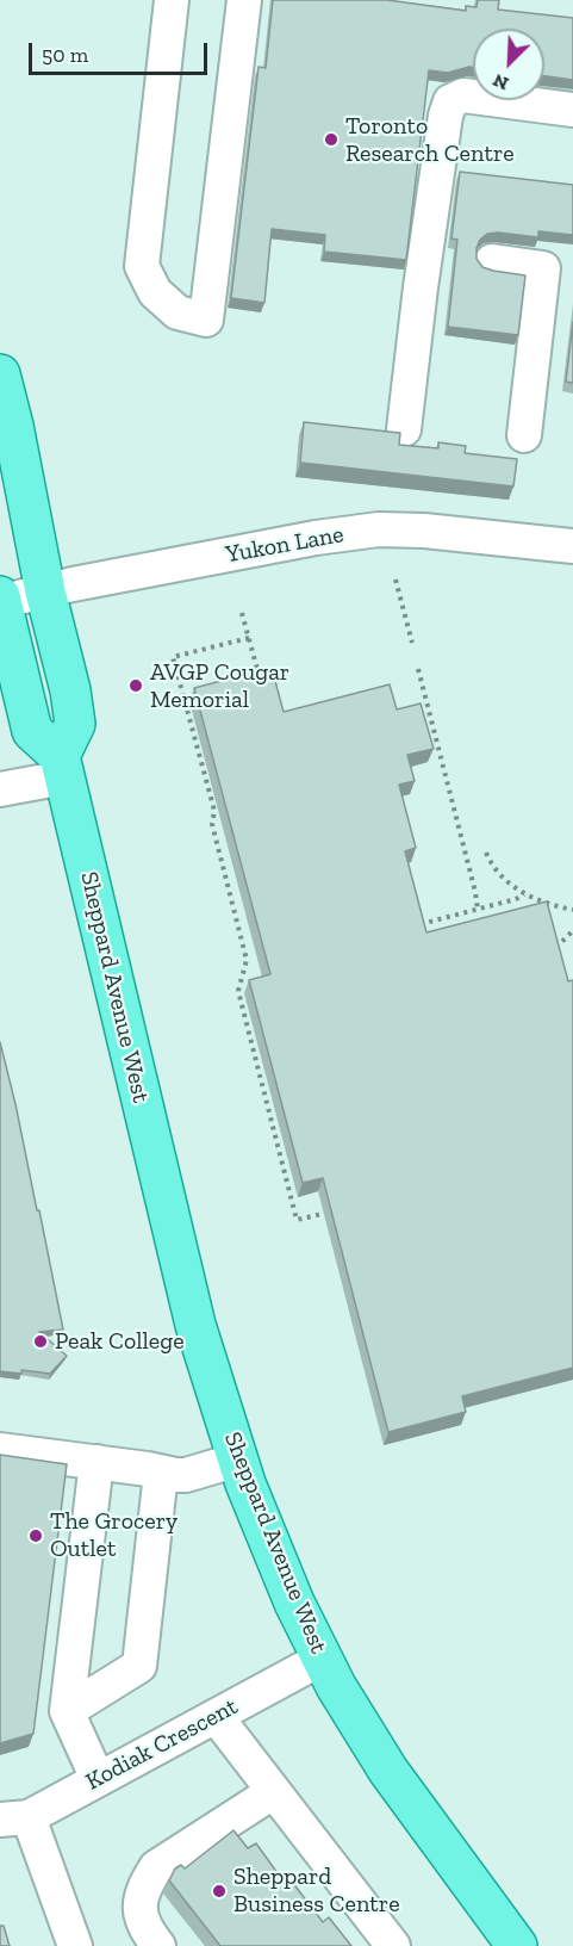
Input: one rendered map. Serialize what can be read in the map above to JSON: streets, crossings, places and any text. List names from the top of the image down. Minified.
{"streets":{"main road":["Sheppard Avenue West"],"street":["Yukon Lane","Kodiak Crescent"]},"crossings":[["Sheppard Avenue West","Kodiak Crescent"]],"places":["Toronto Research Centre","AVGP Cougar Memorial","Peak College","The Grocery Outlet","Sheppard Business Centre"],"scale_bar":"50 m","north":"bottom left"}
